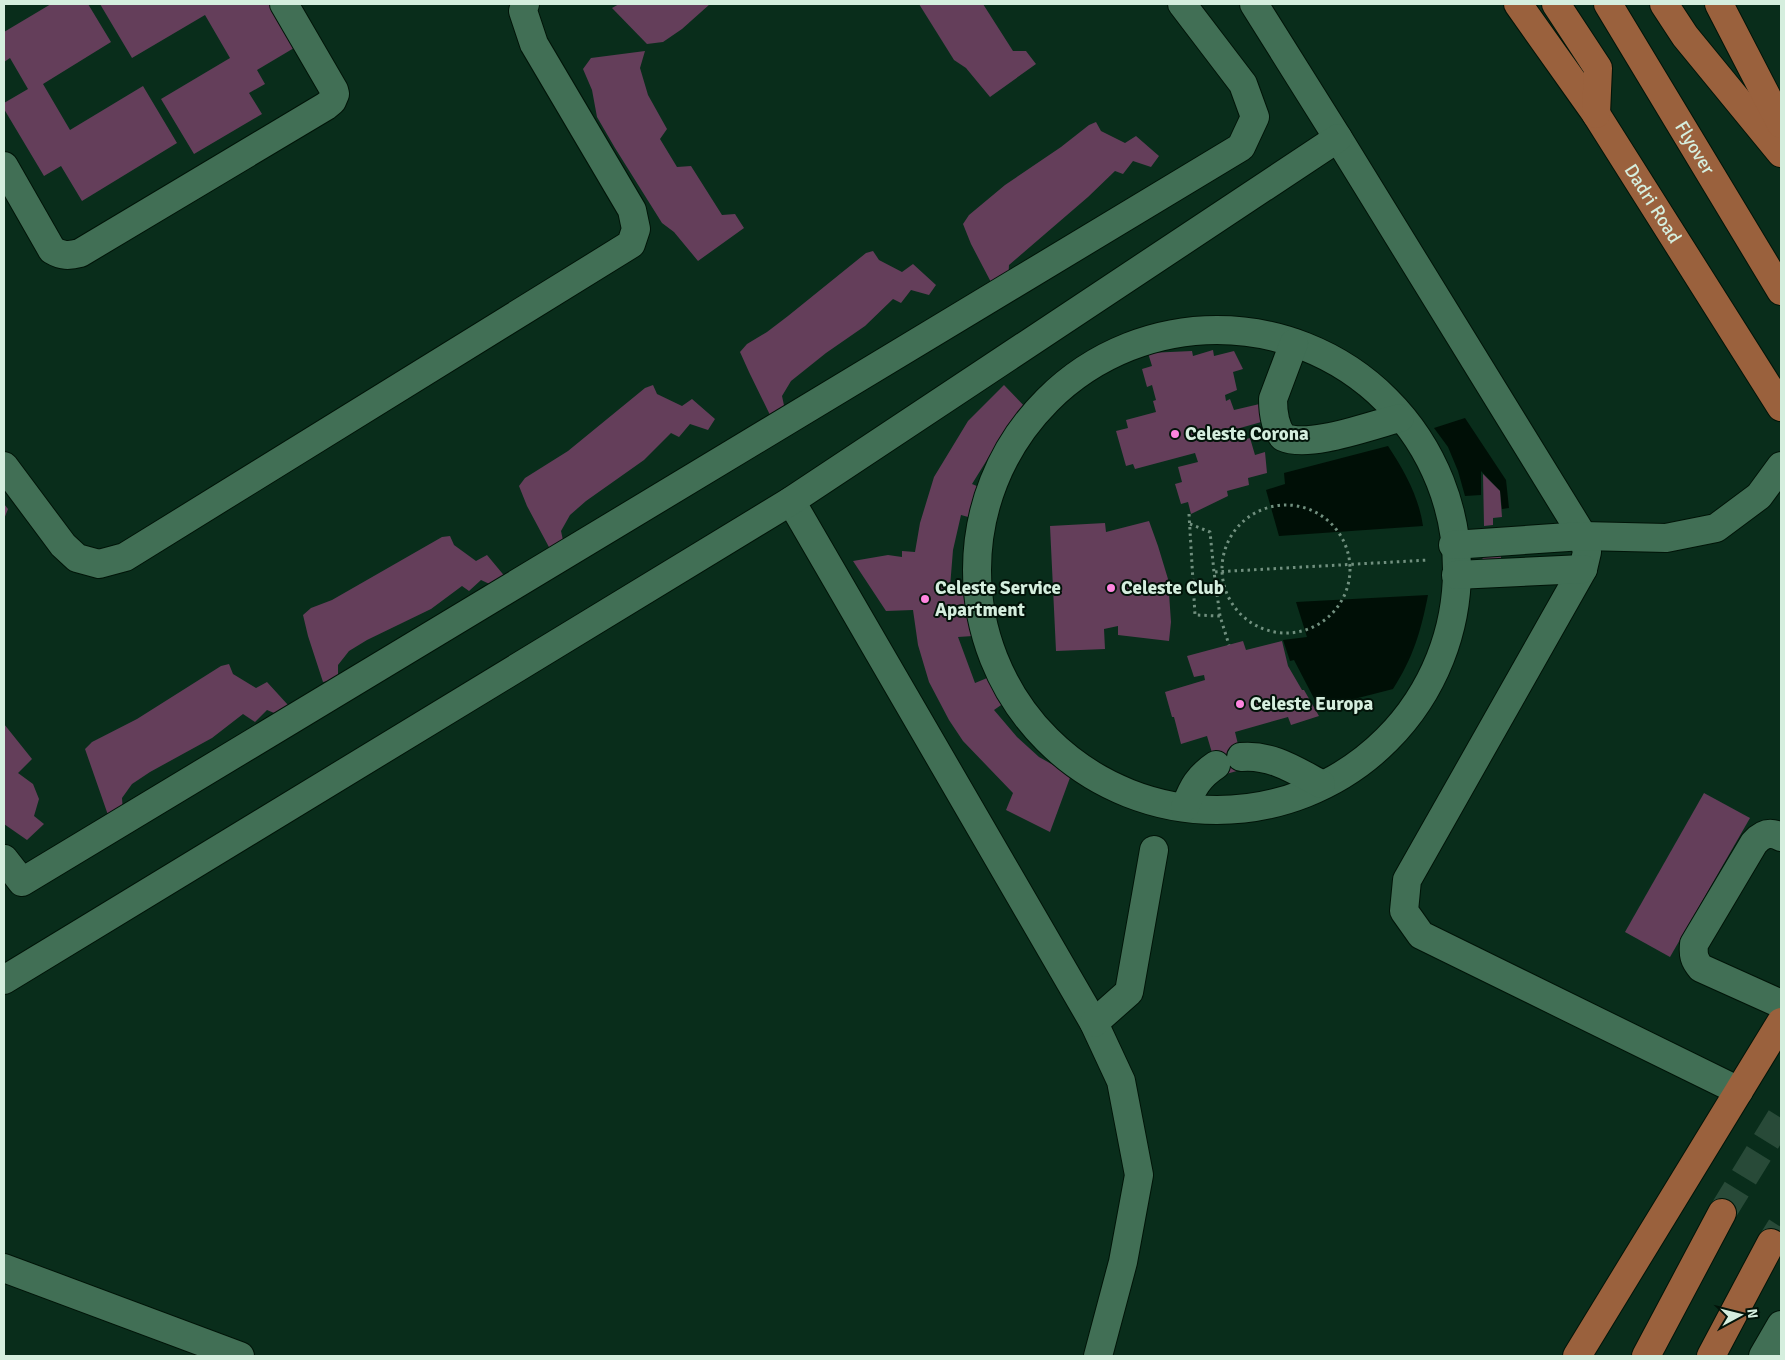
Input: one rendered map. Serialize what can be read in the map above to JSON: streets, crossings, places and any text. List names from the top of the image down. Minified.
{"streets":{"main road":["Flyover","Dadri Road"]},"places":["Celeste Corona","Celeste Club","Celeste Service Apartment","Celeste Europa"],"north":"right"}
